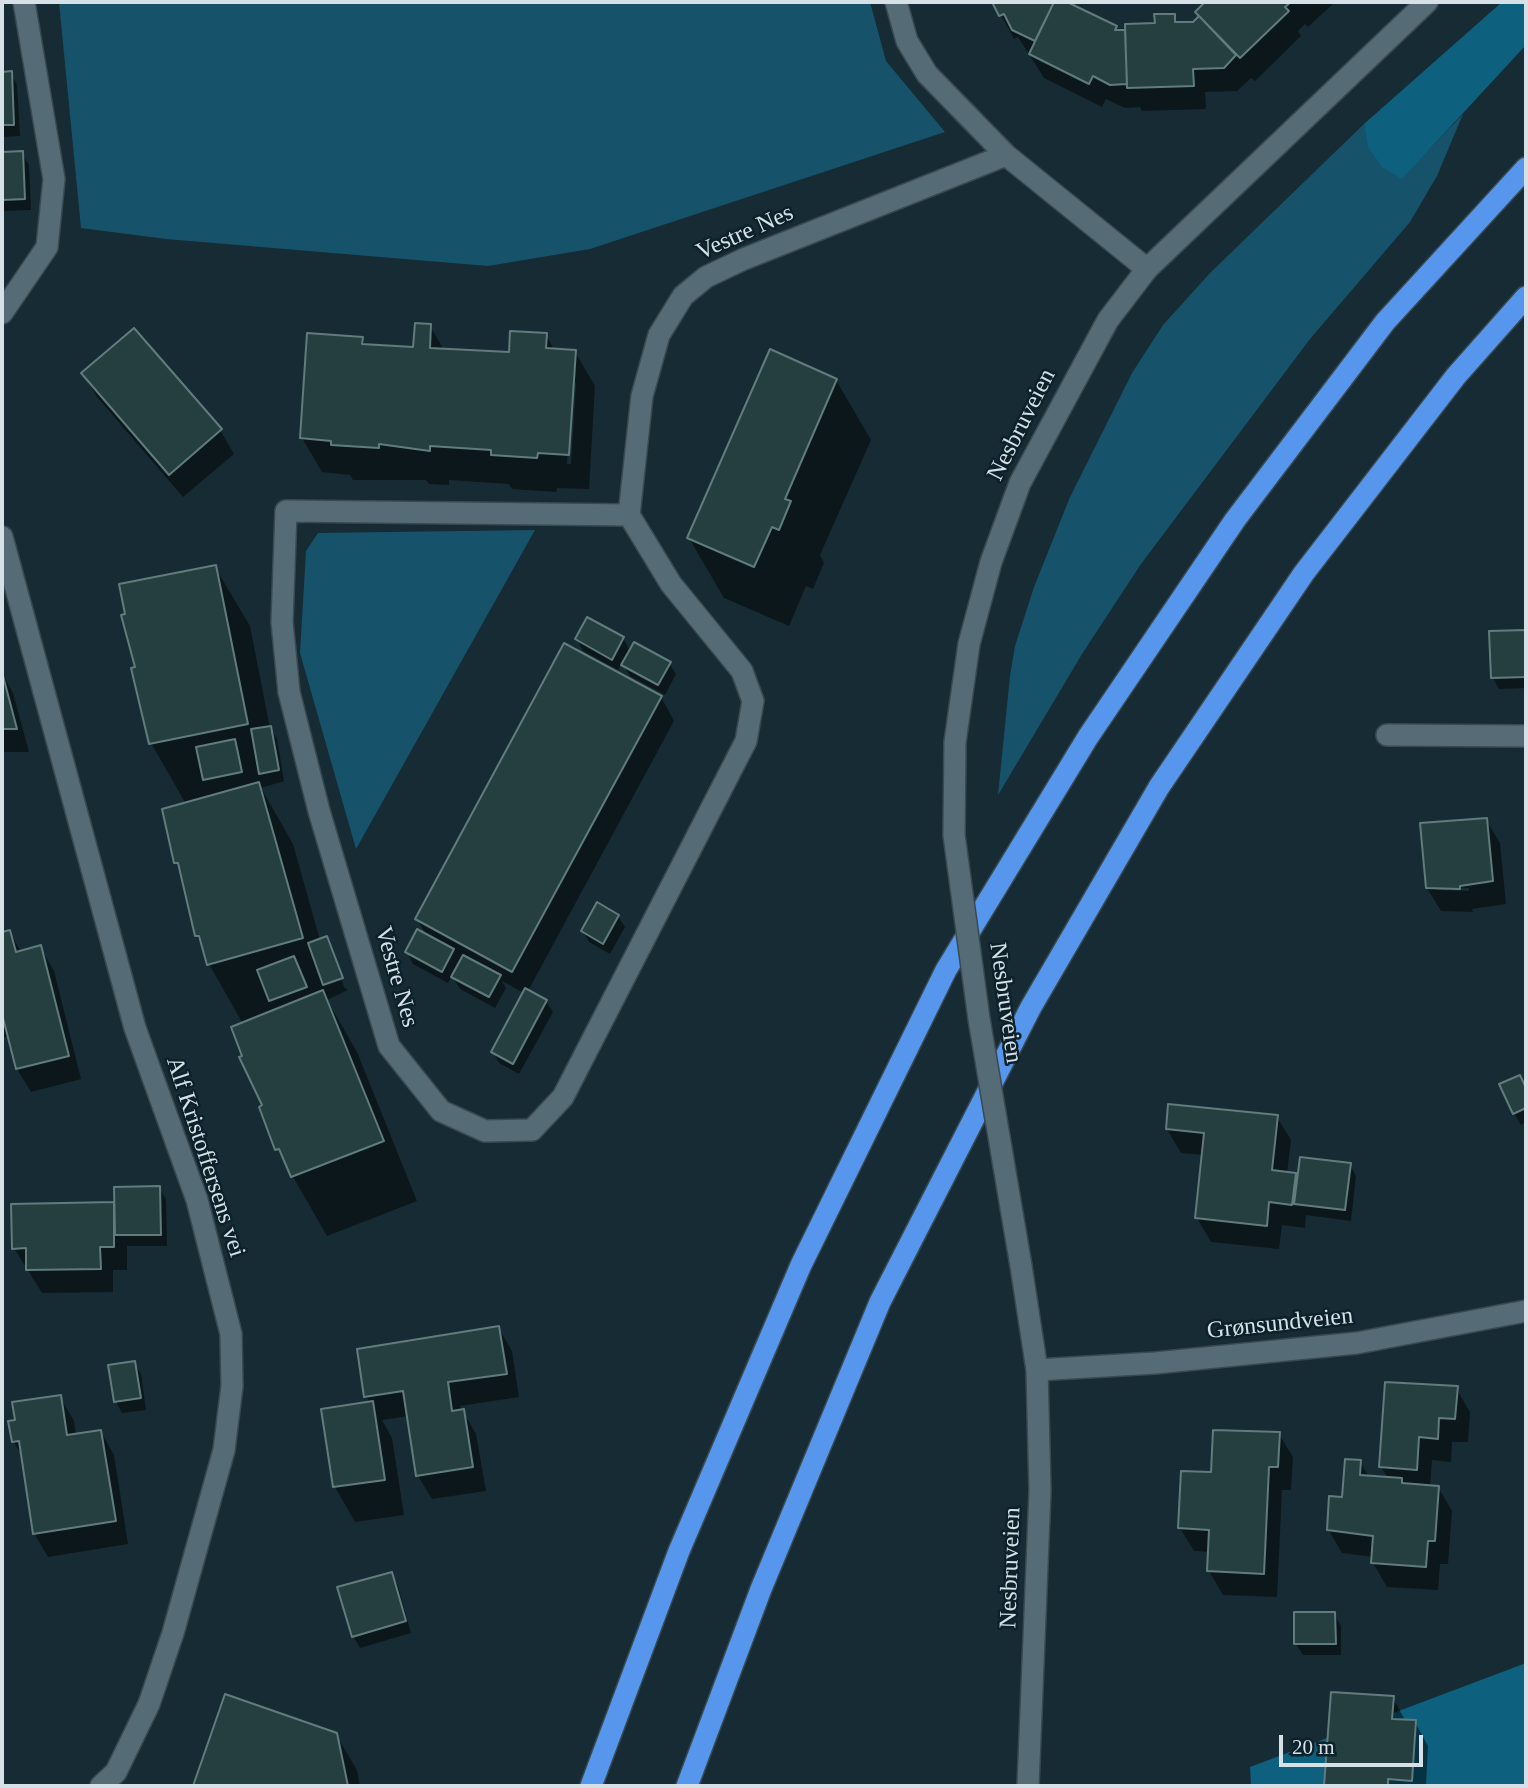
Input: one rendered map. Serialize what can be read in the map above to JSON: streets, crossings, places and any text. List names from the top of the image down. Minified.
{"streets":{"street":["Vestre Nes","Nesbruveien","Alf Kristoffersens vei","Grønsundveien"]},"crossings":[["Nesbruveien","Grønsundveien"]],"scale_bar":"20 m"}
